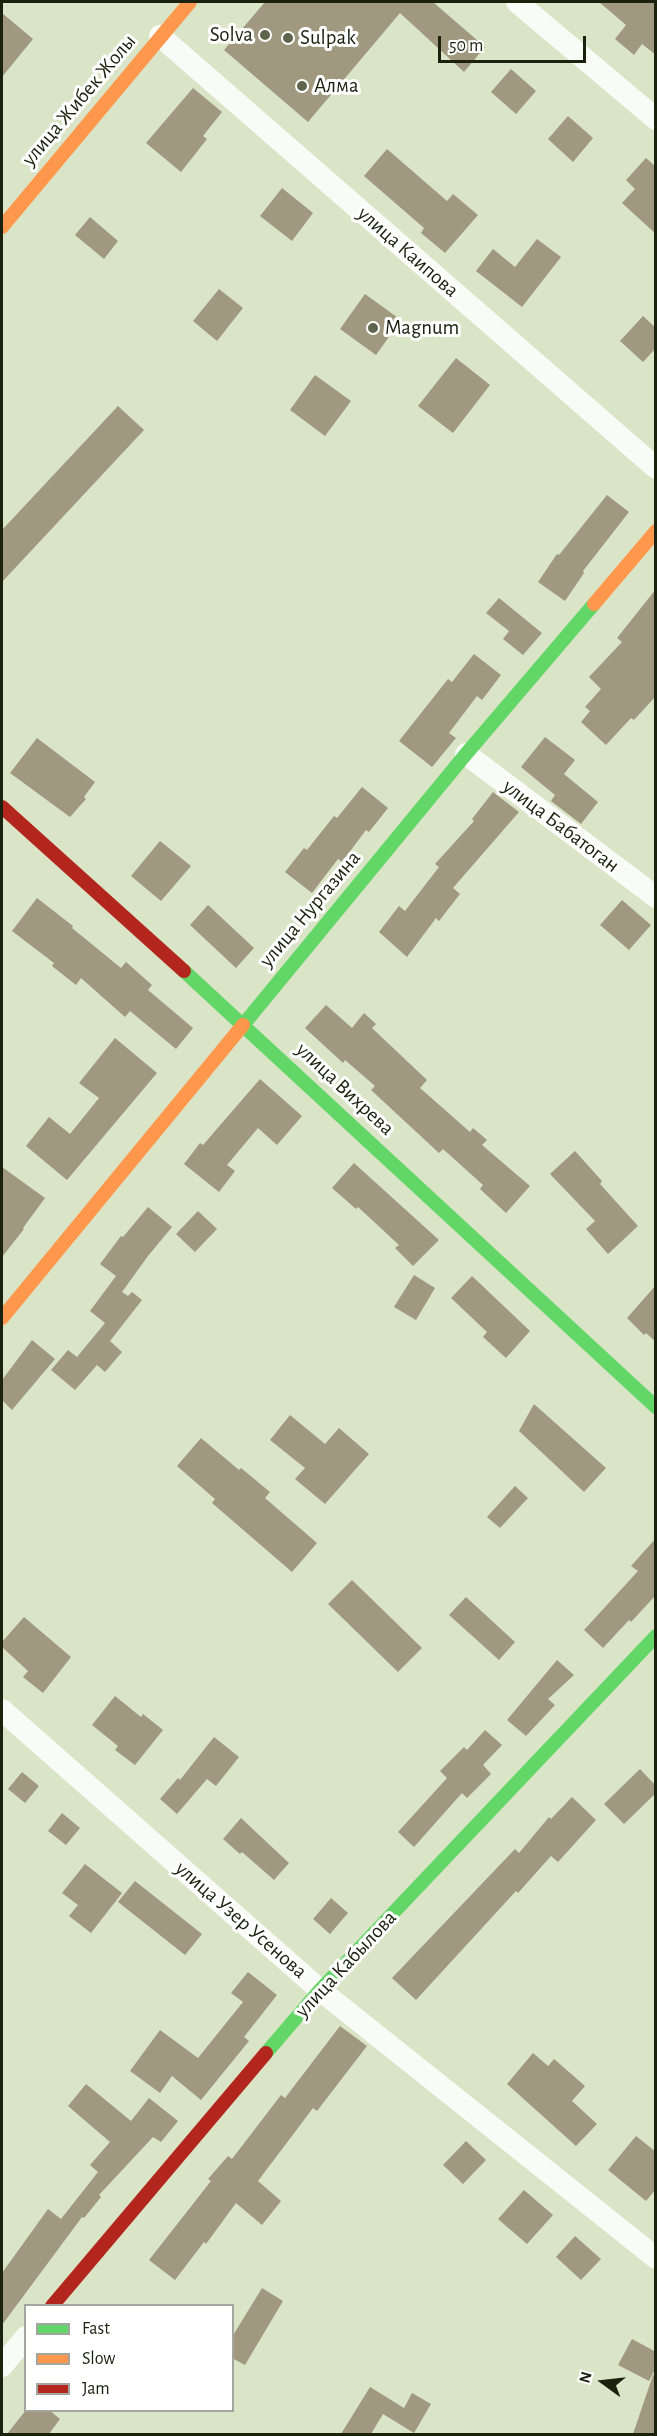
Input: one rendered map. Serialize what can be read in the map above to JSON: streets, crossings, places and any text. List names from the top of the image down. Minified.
{"streets":{"street":["улица Жибек Жолы","улица Каипова","улица Бабатоган","улица Нургазина","улица Вихрева","улица Узер Усенова","улица Кабылова"]},"crossings":[["улица Жибек Жолы","улица Каипова"],["улица Бабатоган","улица Нургазина"],["улица Нургазина","улица Вихрева"],["улица Узер Усенова","улица Кабылова"]],"places":["Solva","Sulpak","Алма","Magnum"],"legend":["Fast","Slow","Jam"],"scale_bar":"50 m","north":"left"}
